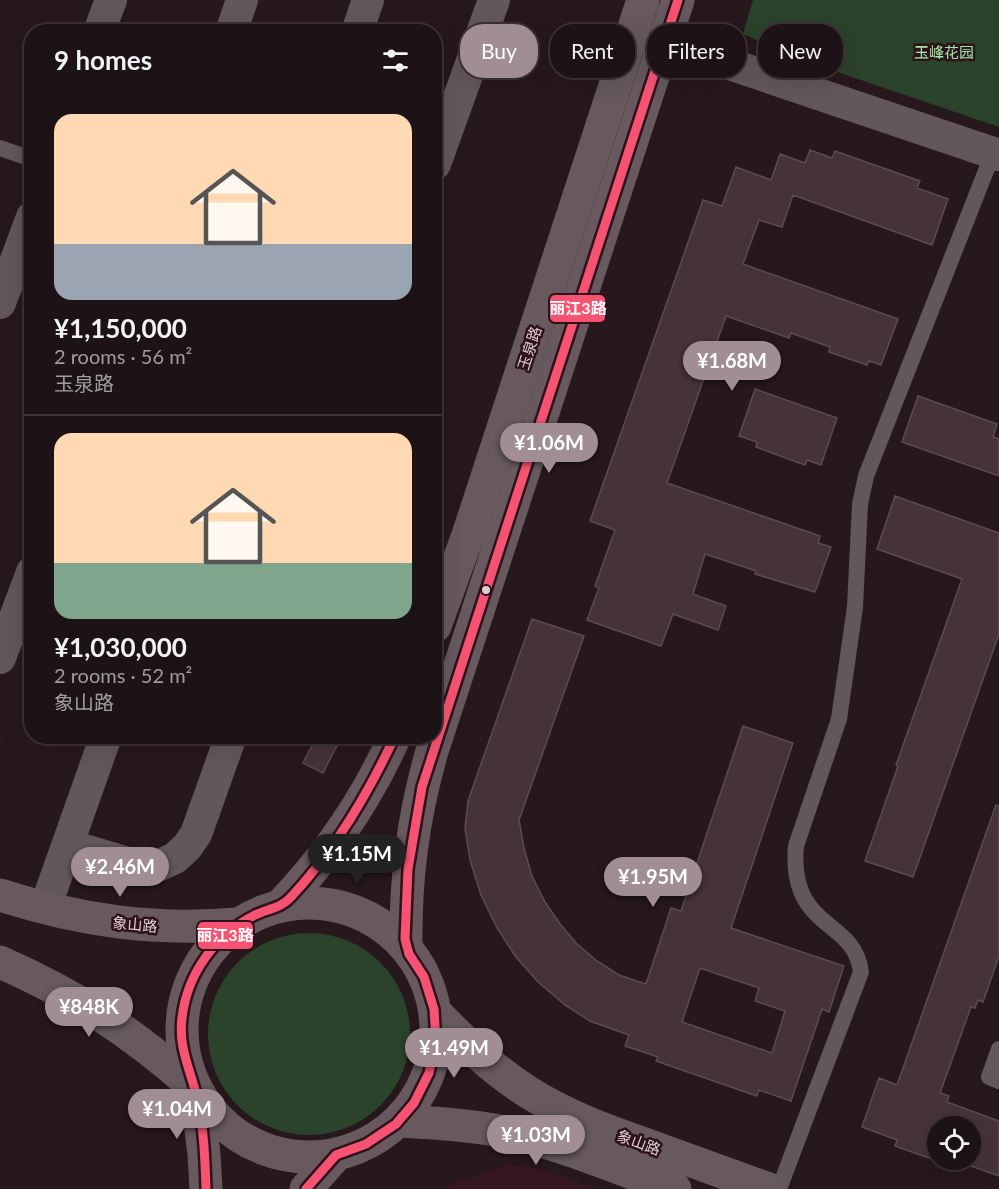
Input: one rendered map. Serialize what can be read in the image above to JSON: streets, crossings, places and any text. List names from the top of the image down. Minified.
{"streets":{"main road":["玉泉路","象山路"]},"parks":["玉峰花园"],"lines":["transit line 丽江3路"],"page":{"chip":["Buy","Rent","Filters","New"],"heading":"9 homes","list":[{"name":"¥1,150,000","note":"2 rooms · 56 m² · 玉泉路"},{"name":"¥1,030,000","note":"2 rooms · 52 m² · 象山路"}],"price":["¥1.68M","¥1.06M","¥1.15M","¥2.46M","¥1.95M","¥848K","¥1.49M","¥1.04M","¥1.03M"]}}
